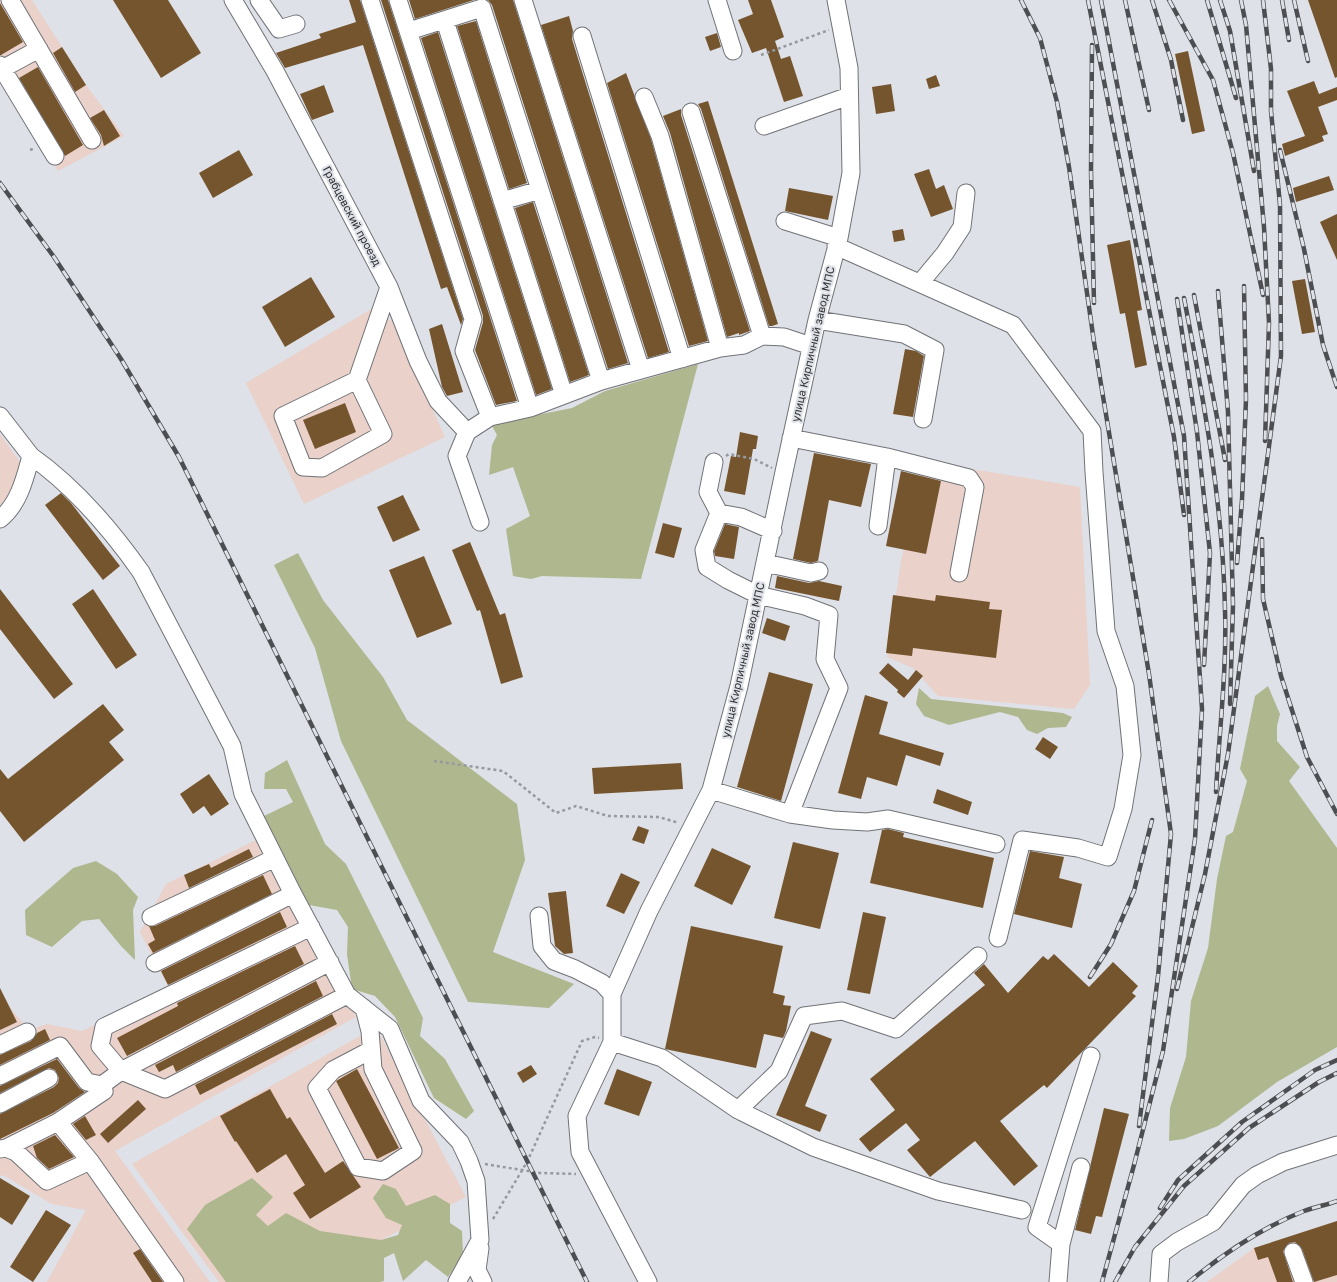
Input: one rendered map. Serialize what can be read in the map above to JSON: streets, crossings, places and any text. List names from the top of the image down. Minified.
{"streets":{"street":["Грабцевский проезд","улица Кирпичный завод МПС"]}}
